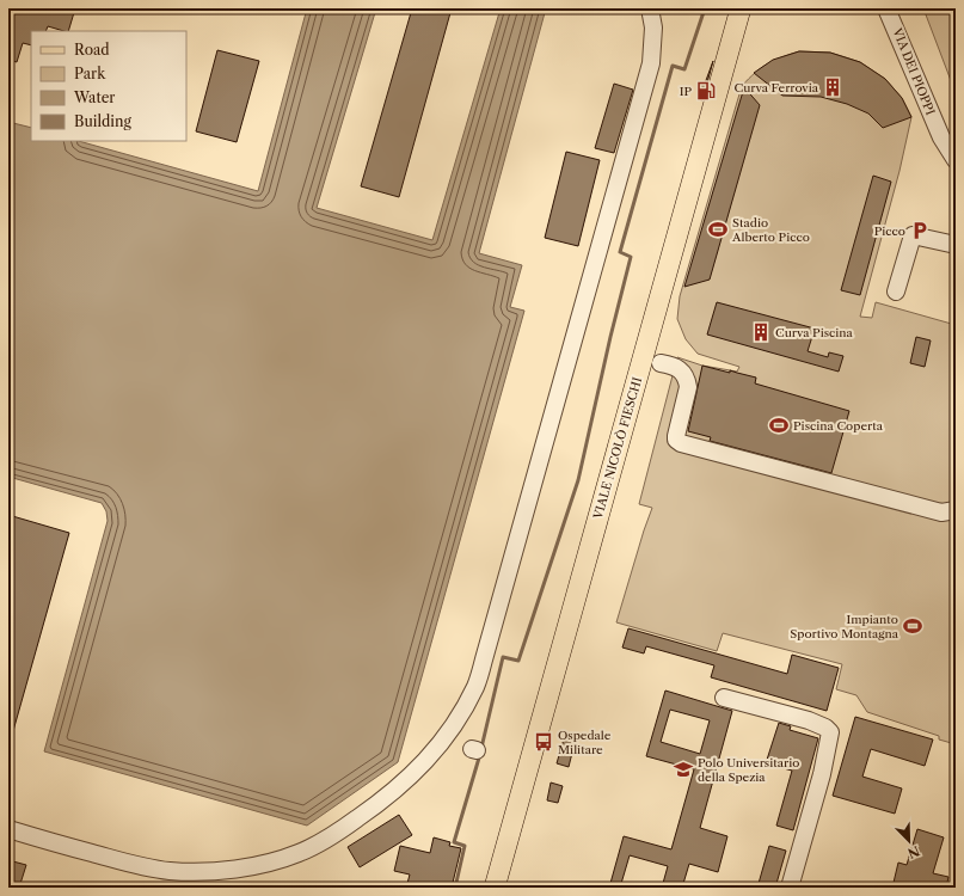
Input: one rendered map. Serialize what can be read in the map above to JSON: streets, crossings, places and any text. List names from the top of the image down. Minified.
{"streets":{"main road":["VIALE NICOLÒ FIESCHI"],"street":["VIA DEI PIOPPI"]},"places":{"building":["Curva Ferrovia","Curva Piscina"],"fuel station":["IP"],"sports":["Stadio Alberto Picco","Piscina Coperta","Impianto Sportivo Montagna"],"parking":["Picco"],"bus stop":["Ospedale Militare"],"school or university":["Polo Universitario della Spezia"]},"legend":["Road","Park","Water","Building"],"north":"bottom right"}
